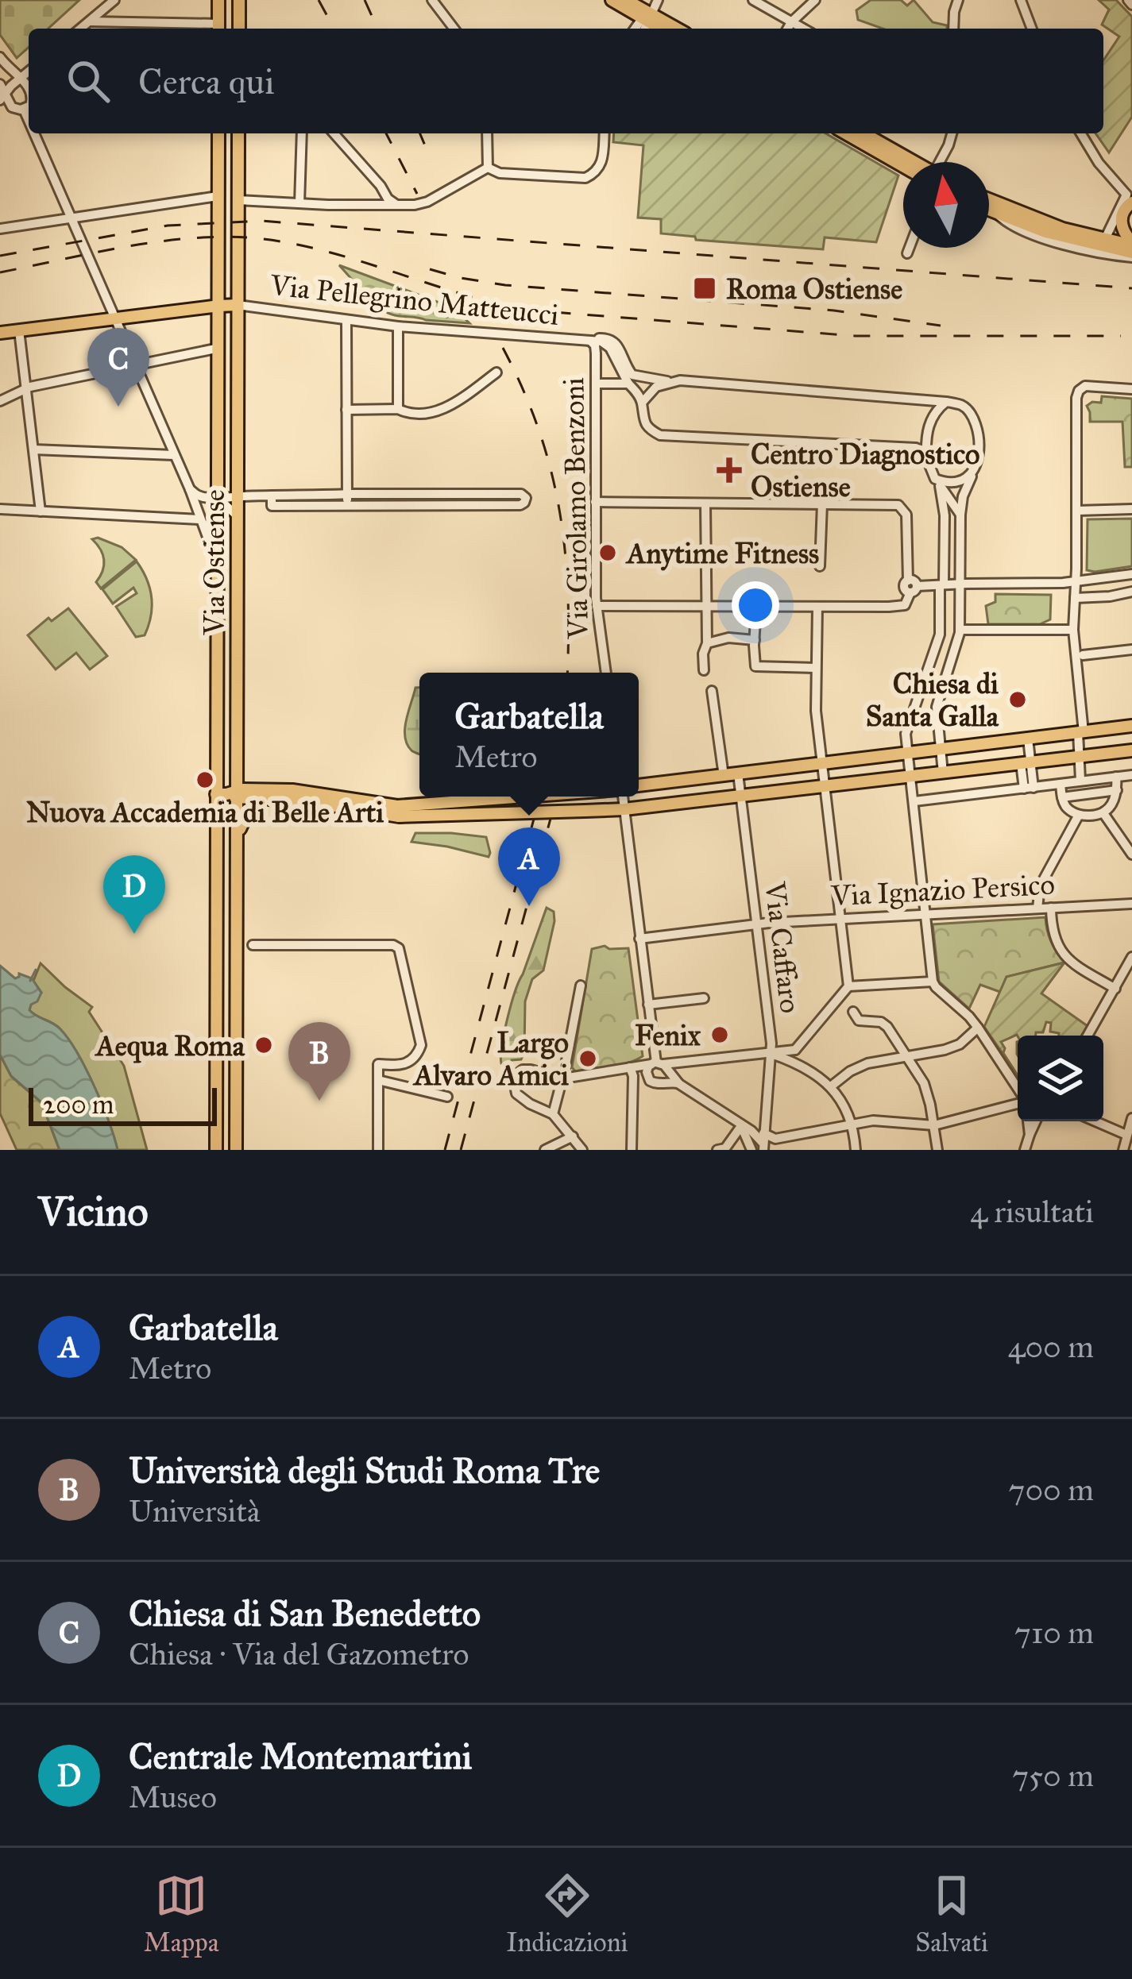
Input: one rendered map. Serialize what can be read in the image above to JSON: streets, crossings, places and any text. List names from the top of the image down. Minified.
{"streets":{"main road":["Via Ostiense"],"street":["Via Pellegrino Matteucci","Via Girolamo Benzoni","Via Ignazio Persico","Via Caffaro"]},"crossings":[["Via Pellegrino Matteucci","Via Girolamo Benzoni"],["Via Pellegrino Matteucci","Via Ostiense"],["Via Ignazio Persico","Via Caffaro"]],"places":{"transit":["Roma Ostiense"],"health":["Centro Diagnostico Ostiense"],"other":["Anytime Fitness","Chiesa di Santa Galla","Nuova Accademia di Belle Arti","Fenix","Aequa Roma","Largo Alvaro Amici"]},"scale_bar":"200 m","north":"top","page":{"search":"Cerca qui","pins":["C","A","D","B"],"popup":["Garbatella","Metro"],"scale":"200 m","heading":["Vicino","4 risultati"],"list":[{"mark":"A","name":"Garbatella","note":"Metro","value":"400 m"},{"mark":"B","name":"Università degli Studi Roma Tre","note":"Università","value":"700 m"},{"mark":"C","name":"Chiesa di San Benedetto","note":"Chiesa · Via del Gazometro","value":"710 m"},{"mark":"D","name":"Centrale Montemartini","note":"Museo","value":"750 m"}],"nav":["Mappa","Indicazioni","Salvati"]}}
